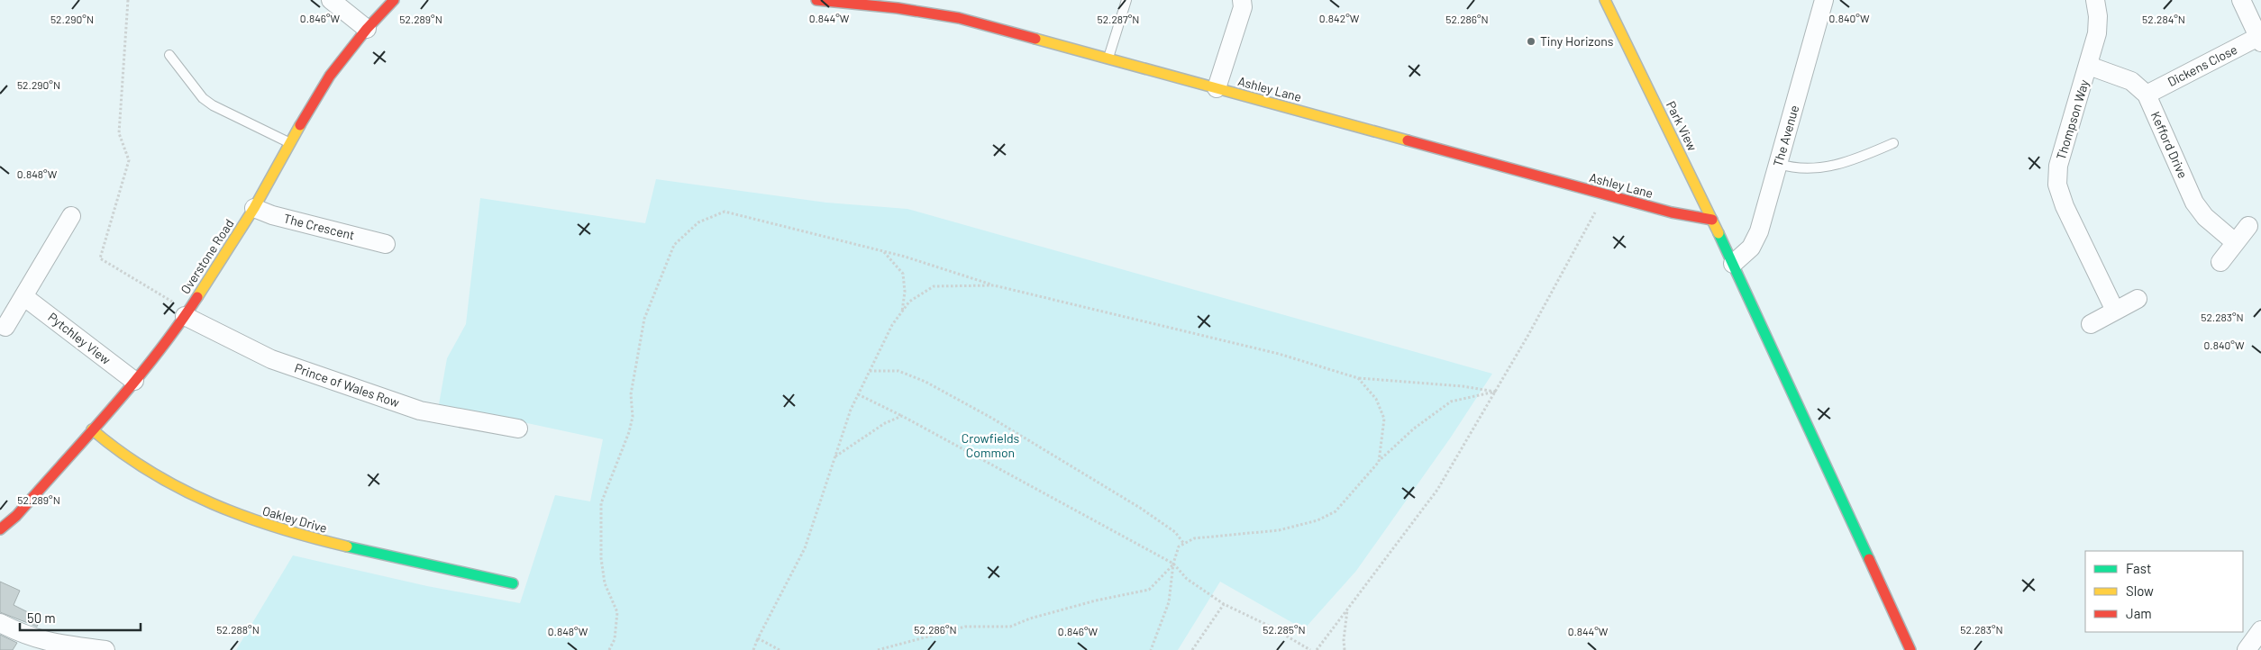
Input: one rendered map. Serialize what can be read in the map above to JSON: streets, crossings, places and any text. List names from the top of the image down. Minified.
{"streets":{"street":["Dickens Close","Ashley Lane","Thompson Way","Park View","The Avenue","Kefford Drive","The Crescent","Overstone Road","Pytchley View","Prince of Wales Row","Oakley Drive"]},"crossings":[["Dickens Close","Kefford Drive"],["Ashley Lane","Park View"],["Thompson Way","Kefford Drive"],["Park View","The Avenue"],["The Crescent","Overstone Road"],["Overstone Road","Pytchley View"],["Overstone Road","Prince of Wales Row"],["Overstone Road","Oakley Drive"]],"parks":["Crowfields Common"],"places":["Tiny Horizons"],"legend":["Fast","Slow","Jam"],"scale_bar":"50 m","coordinates":["0.846°W","0.844°W","0.842°W","0.840°W","52.290°N","52.289°N","52.287°N","52.286°N","52.284°N","0.848°W","52.283°N","52.288°N","52.285°N"]}
